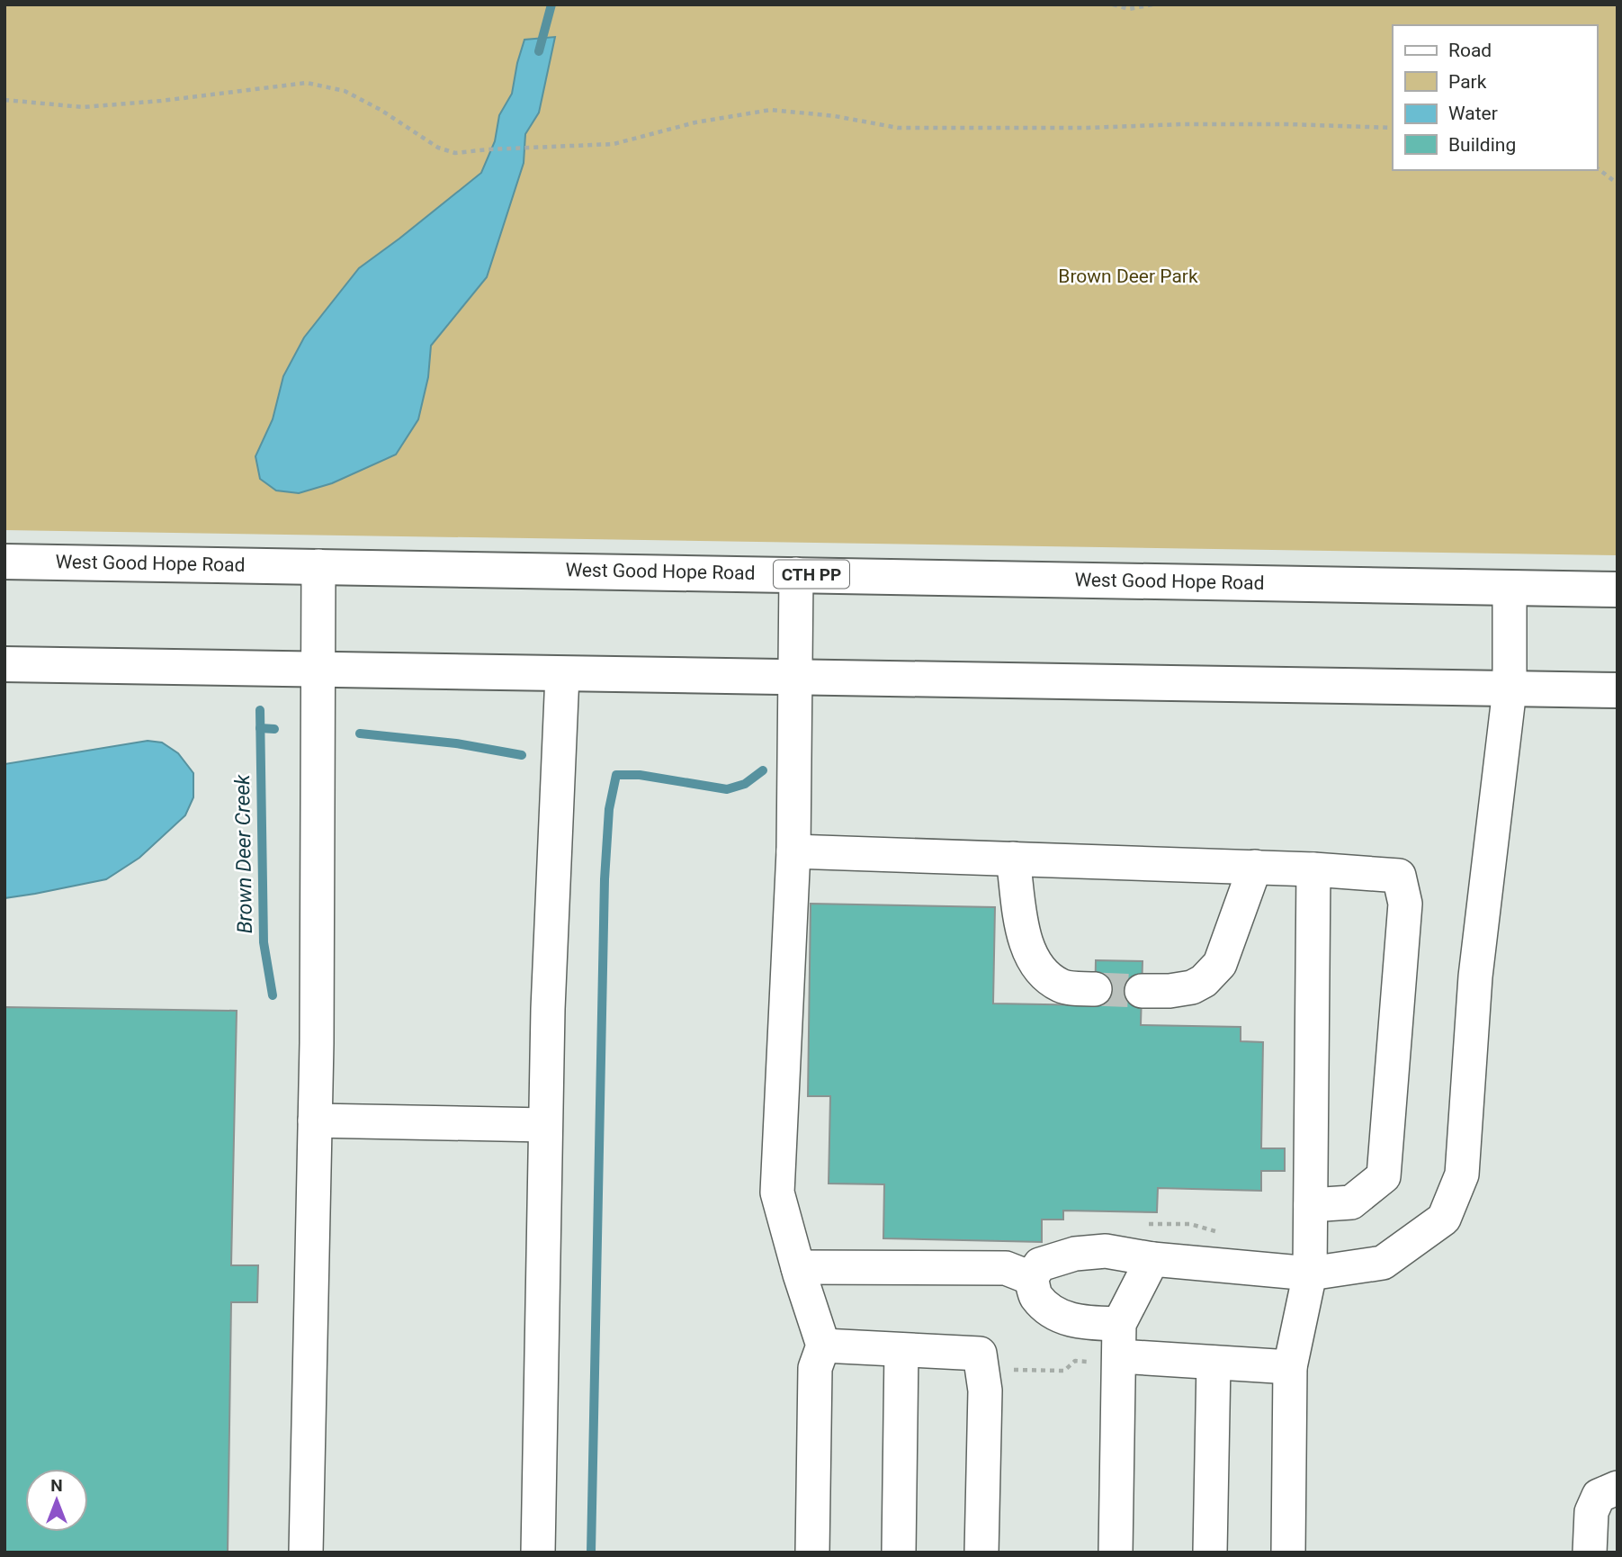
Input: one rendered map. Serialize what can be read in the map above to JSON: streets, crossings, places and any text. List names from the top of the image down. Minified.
{"streets":{"main road":["West Good Hope Road","CTH PP"]},"water":["Brown Deer Creek"],"parks":["Brown Deer Park"],"legend":["Road","Park","Water","Building"],"north":"top"}
